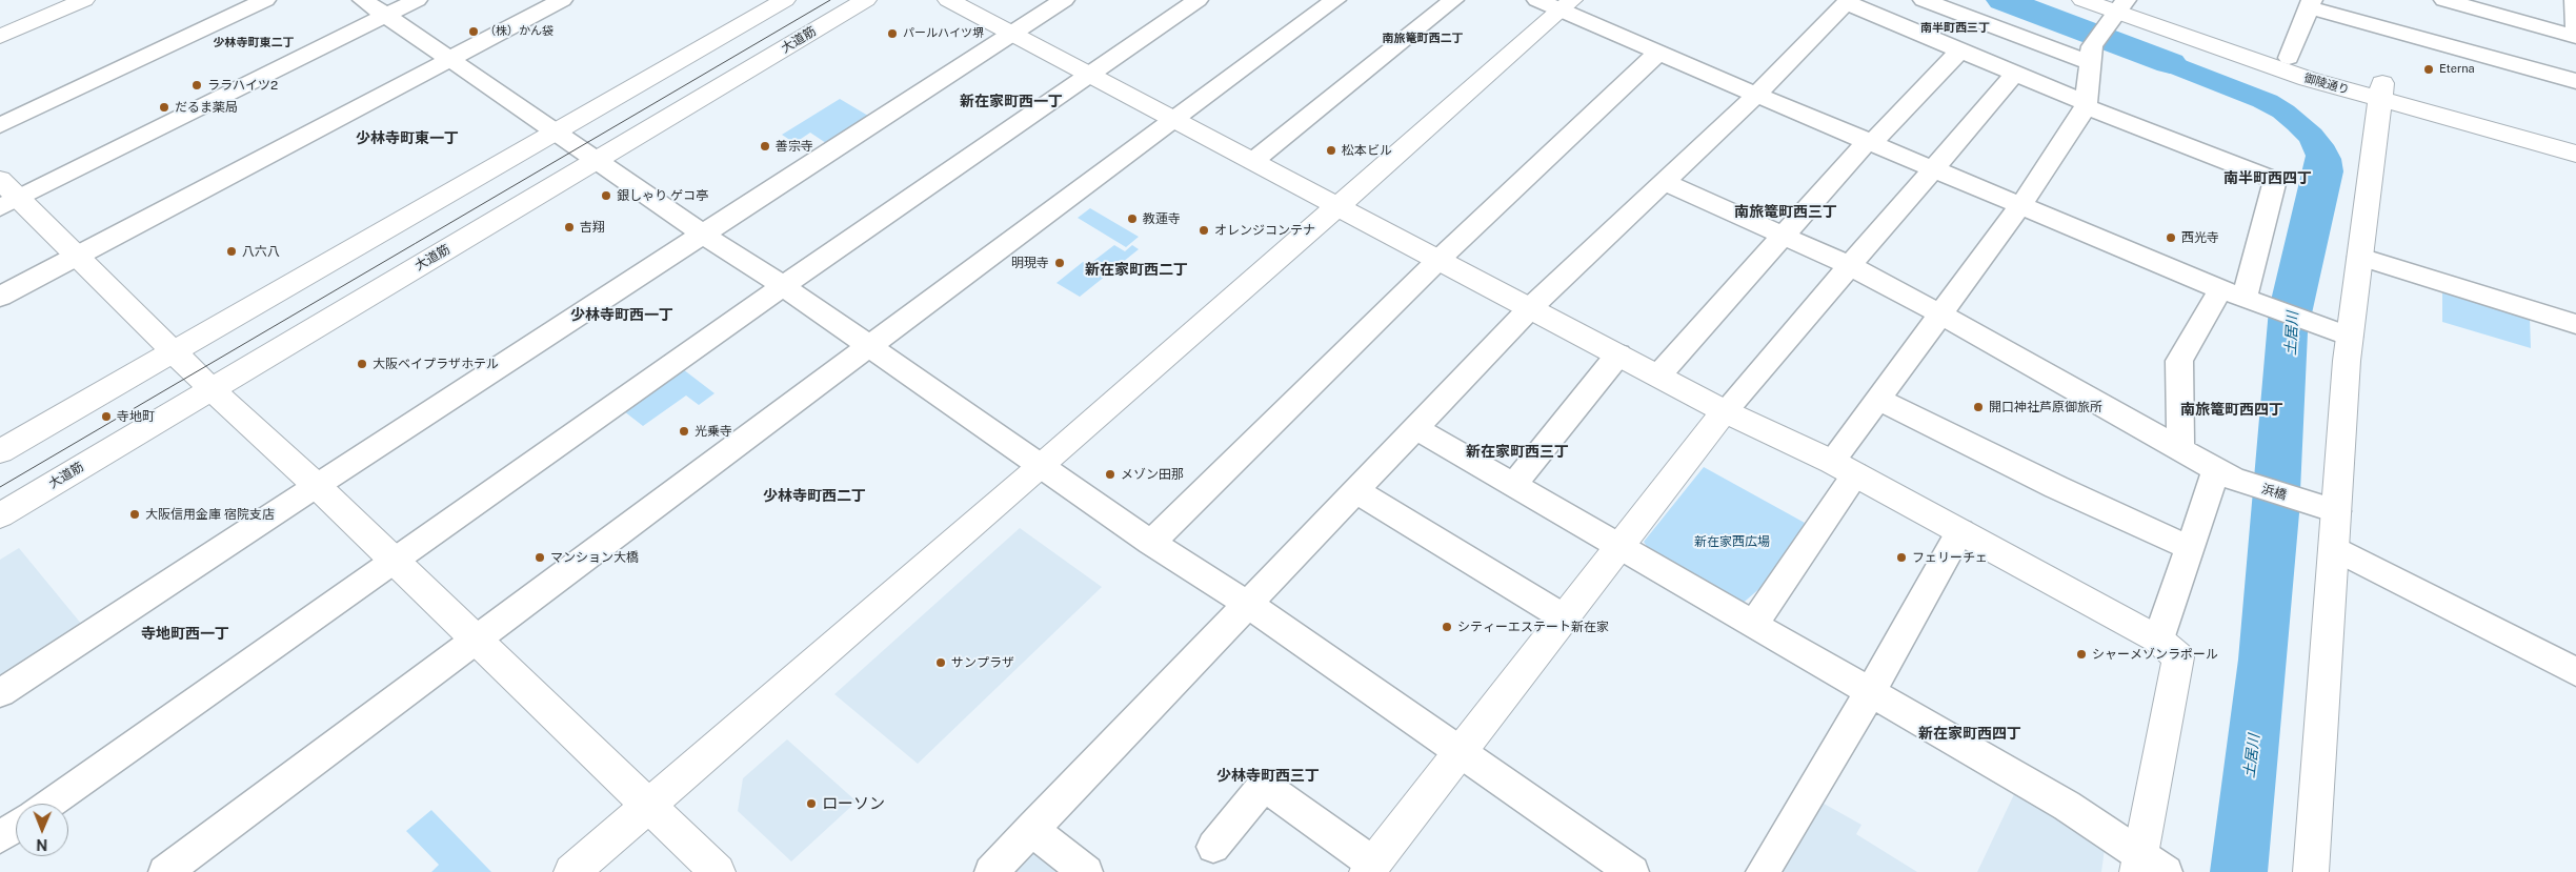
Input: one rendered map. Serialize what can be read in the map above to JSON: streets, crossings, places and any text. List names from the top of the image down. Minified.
{"streets":{"street":["大道筋","御陵通り","浜橋"]},"districts":["南半町西三丁","南旅篭町西二丁","少林寺町東二丁","新在家町西一丁","少林寺町東一丁","南半町西四丁","南旅篭町西三丁","新在家町西二丁","少林寺町西一丁","南旅篭町西四丁","新在家町西三丁","少林寺町西二丁","寺地町西一丁","新在家町西四丁","少林寺町西三丁"],"water":["土居川"],"parks":["新在家西広場"],"places":["（株）かん袋","パールハイツ堺","Eterna","ララハイツ2","だるま薬局","善宗寺","松本ビル","銀しゃり ゲコ亭","教蓮寺","吉翔","オレンジコンテナ","西光寺","八六八","明現寺","大阪ベイプラザホテル","開口神社芦原御旅所","寺地町","光乗寺","メゾン田那","大阪信用金庫 宿院支店","マンション大橋","フェリーチェ","シティーエステート新在家","シャーメゾンラポール","サンプラザ","ローソン"],"north":"bottom"}
